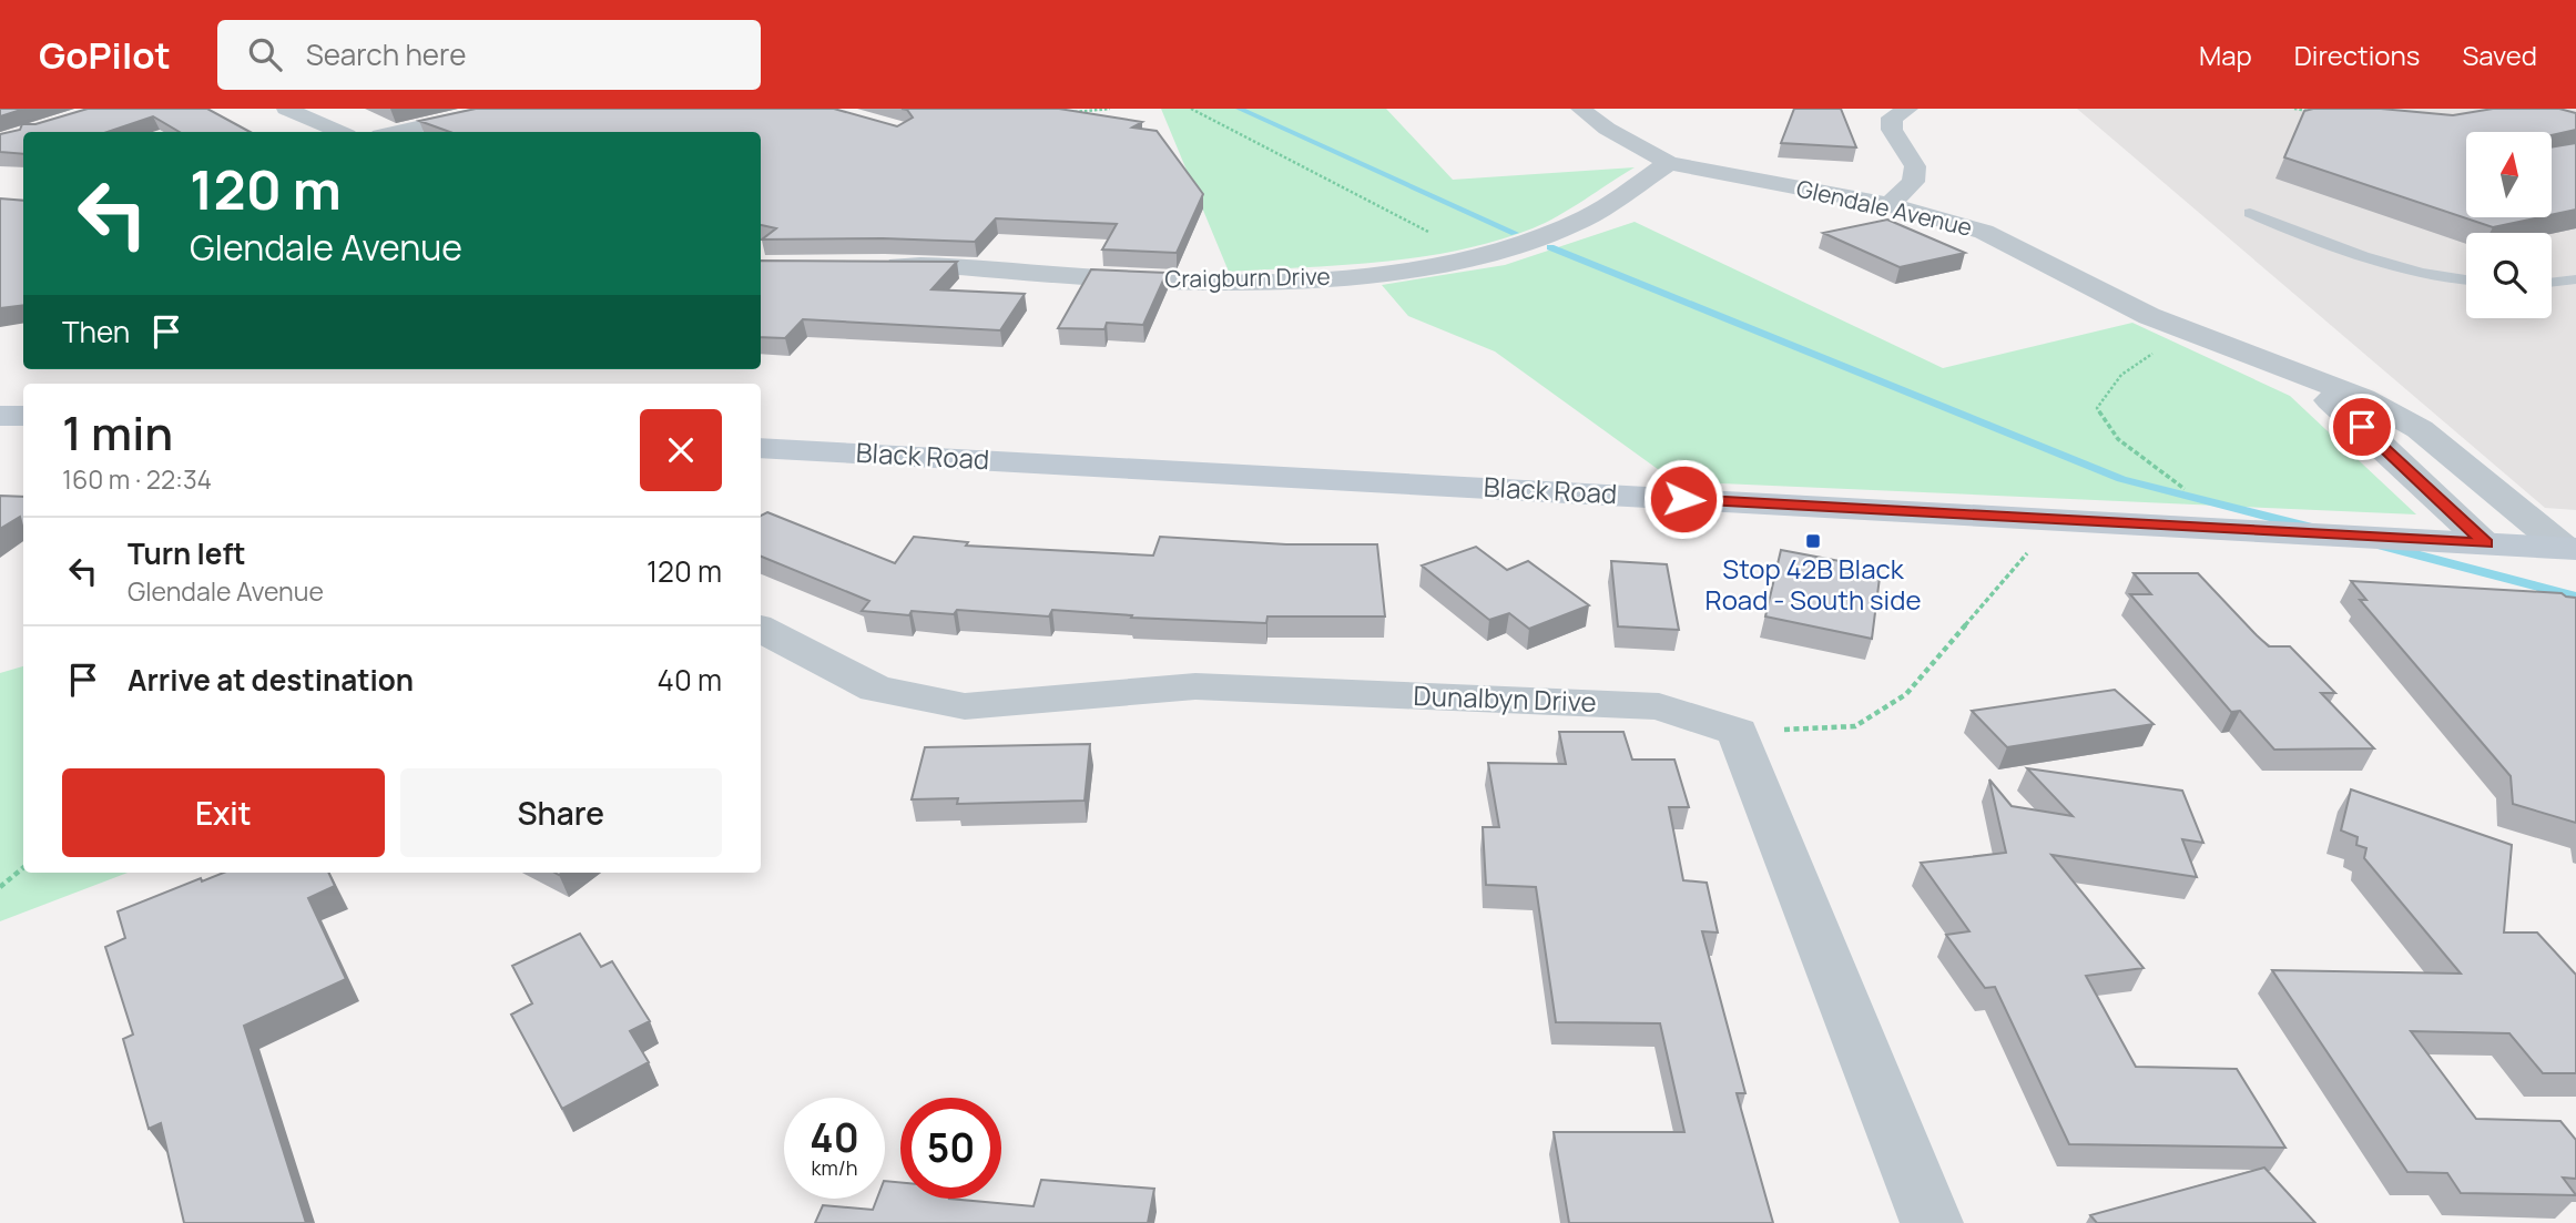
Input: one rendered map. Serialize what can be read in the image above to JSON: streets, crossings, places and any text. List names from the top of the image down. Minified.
{"streets":{"main road":["Black Road"],"street":["Glendale Avenue","Craigburn Drive","Dunalbyn Drive"]},"crossings":[["Glendale Avenue","Craigburn Drive"],["Glendale Avenue","Black Road"]],"places":{"transit":["Stop 42B Black Road - South side"]},"north":"top","page":{"header":"GoPilot","search":"Search here","nav":["Map","Directions","Saved"],"turn":["120 m","Glendale Avenue"],"then":"Then","heading":["1 min","160 m · 22:34"],"list":[{"name":"Turn left","note":"Glendale Avenue","value":"120 m"},{"name":"Arrive at destination","value":"40 m"}],"buttons":["Exit","Share"],"speed":"40 km/h","limit":"50"}}
